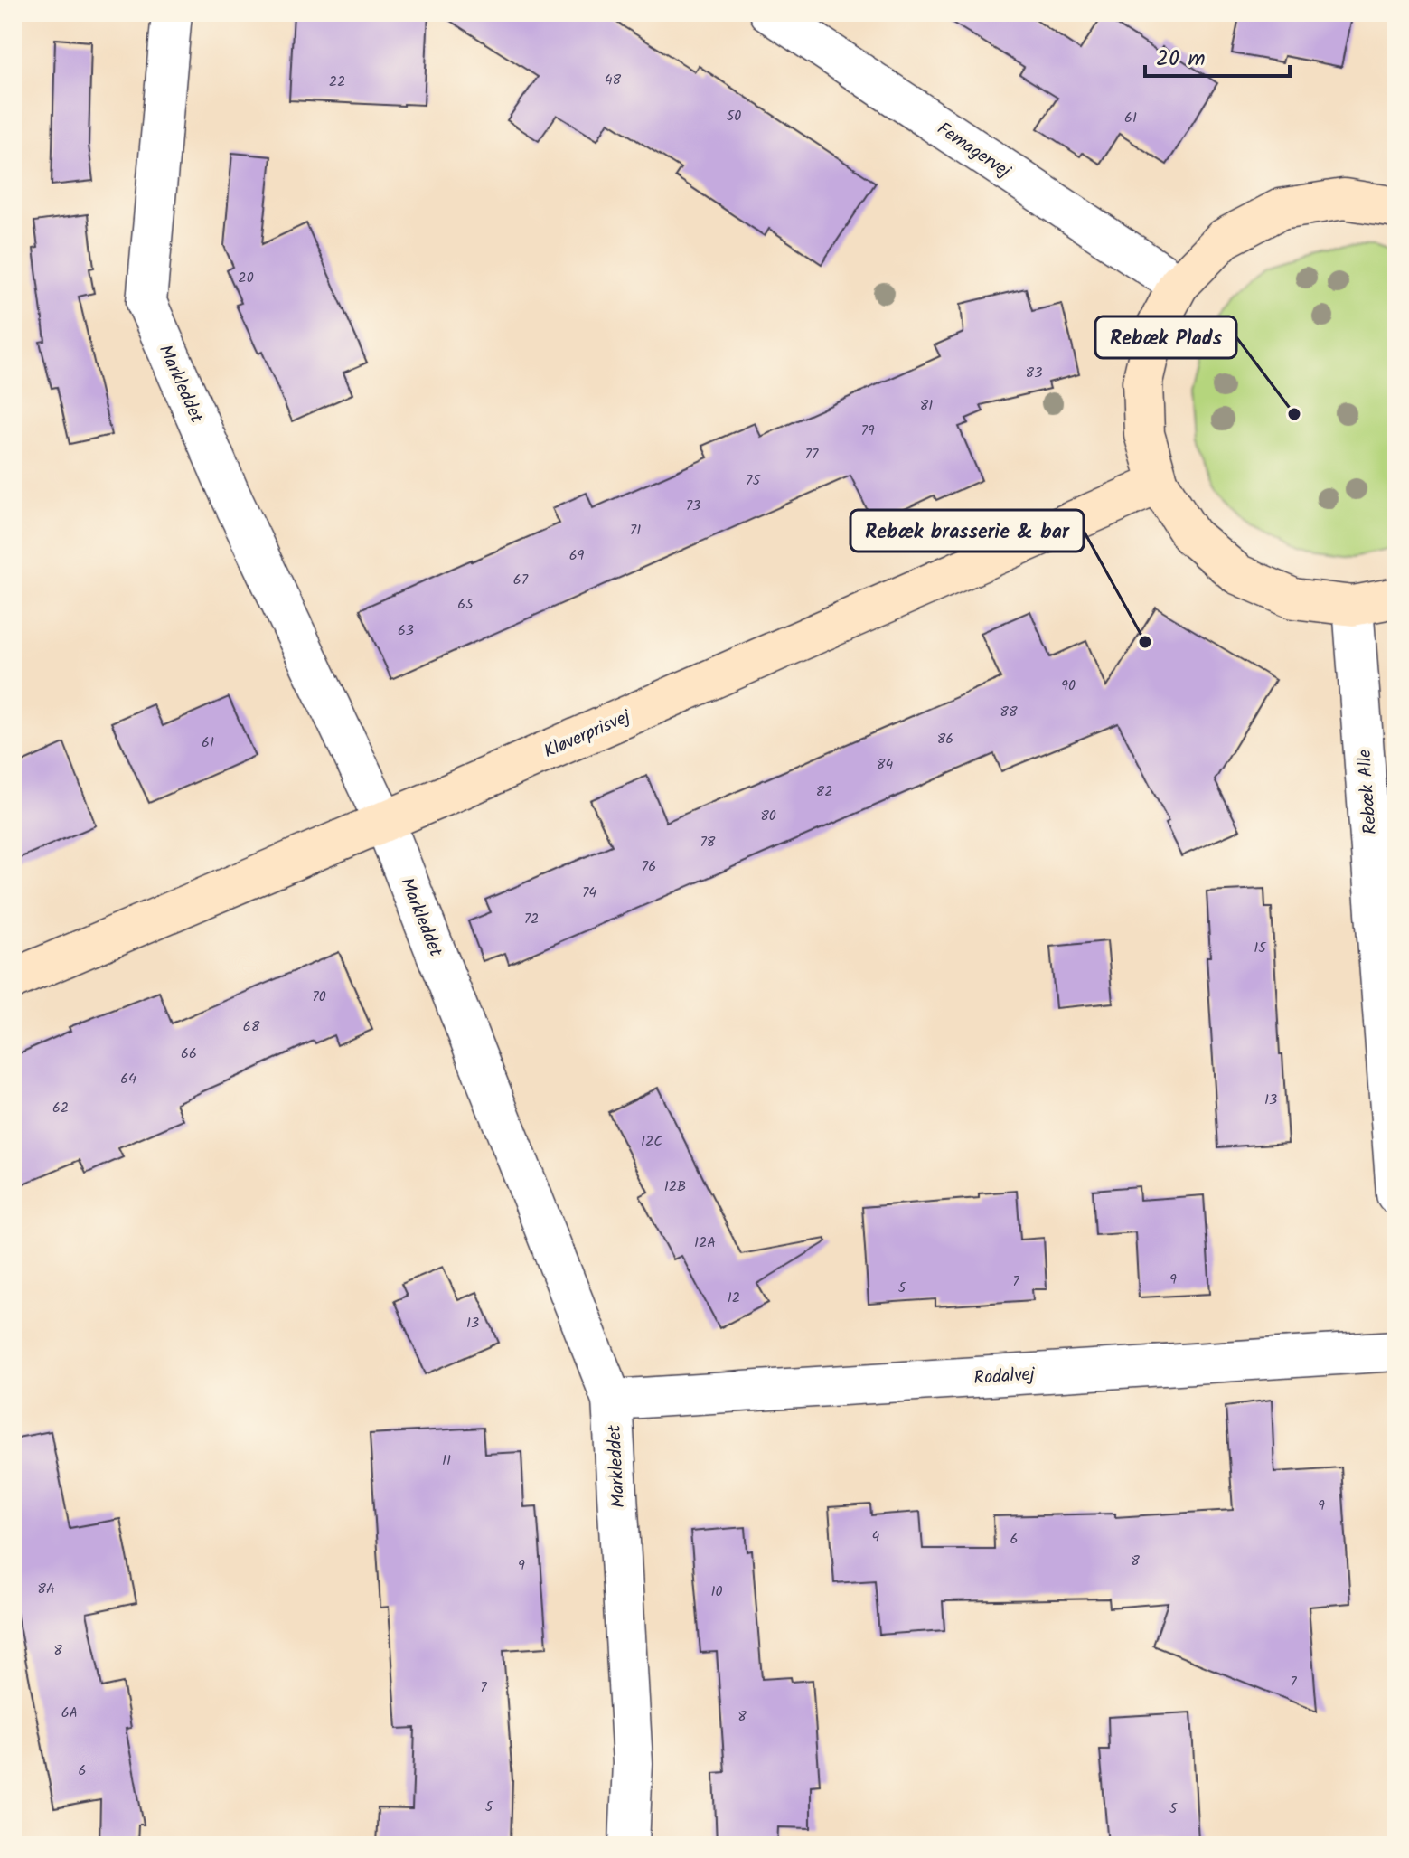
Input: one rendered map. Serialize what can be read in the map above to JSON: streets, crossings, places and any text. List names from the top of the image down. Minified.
{"streets":{"street":["Femagervej","Markleddet","Kløverprisvej","Rebæk Alle","Rodalvej"]},"crossings":[["Markleddet","Kløverprisvej"],["Markleddet","Rodalvej"]],"places":["Rebæk Plads","Rebæk brasserie & bar"],"house_numbers":["48","22","50","61","20","83","81","79","77","75","73","71","69","67","65","63","90","88","86","61","84","82","80","78","76","74","72","15","70","68","66","64","13","62","12C","12B","12A","9","7","5","12","13","11","9","4","6","8","9","8A","10","8","7","7","6A","8","6","5","5"],"scale_bar":"20 m"}
